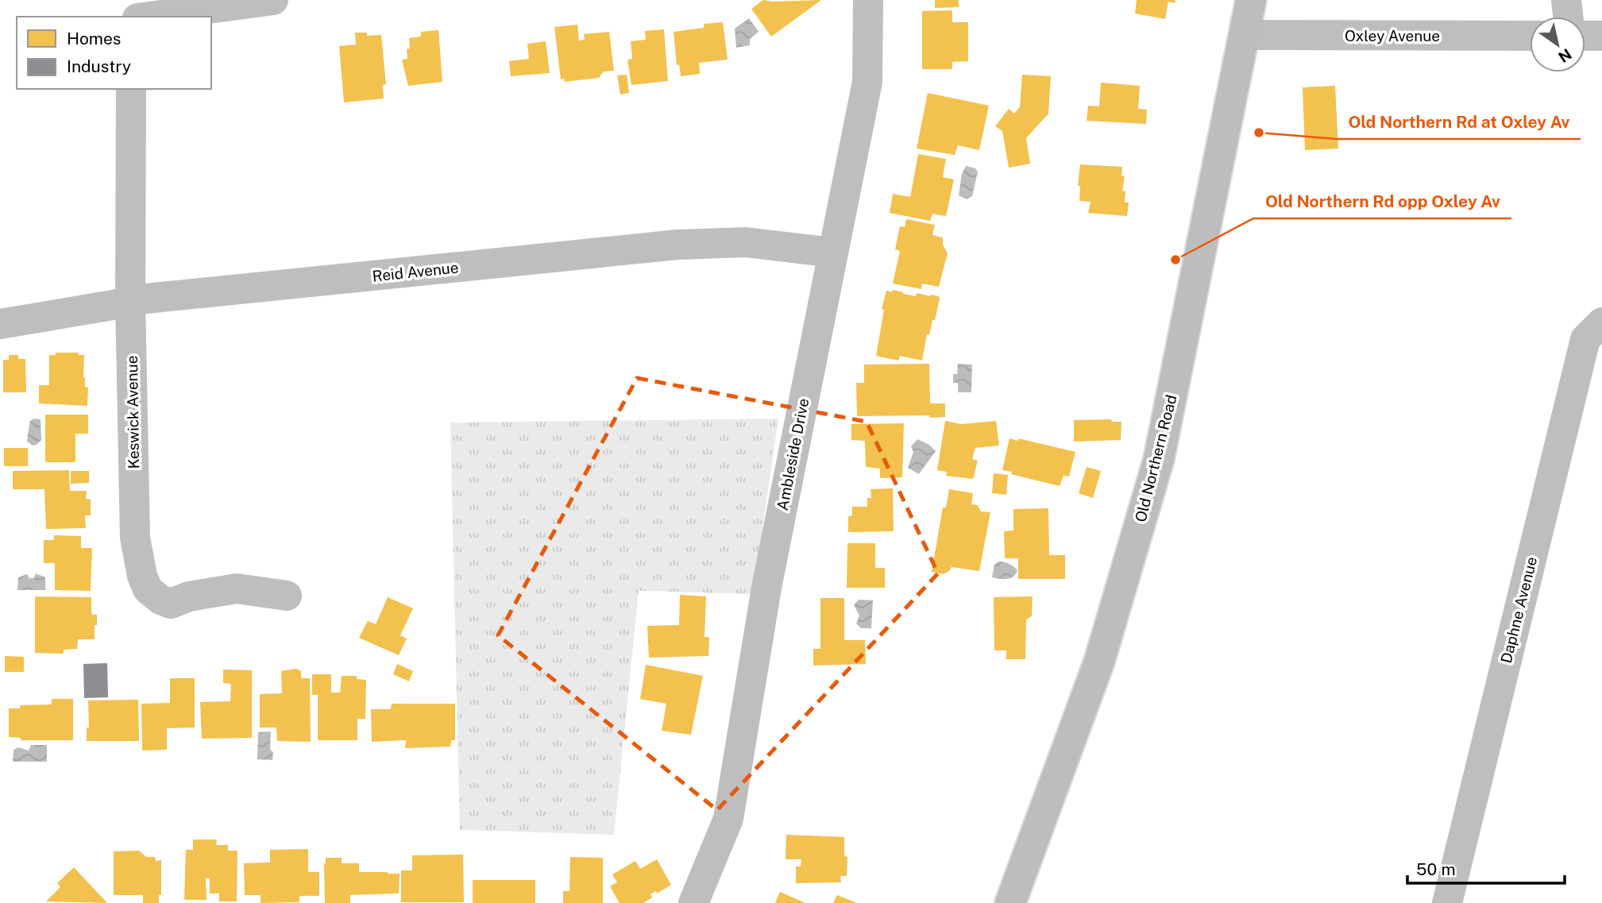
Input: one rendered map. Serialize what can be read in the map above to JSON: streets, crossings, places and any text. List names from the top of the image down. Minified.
{"streets":{"main road":["Old Northern Road"],"street":["Oxley Avenue","Reid Avenue","Keswick Avenue","Ambleside Drive","Daphne Avenue"]},"crossings":[["Oxley Avenue","Old Northern Road"],["Reid Avenue","Keswick Avenue"],["Reid Avenue","Ambleside Drive"]],"places":["Old Northern Rd at Oxley Av","Old Northern Rd opp Oxley Av"],"legend":["Homes","Industry"],"scale_bar":"50 m","north":"bottom right"}
